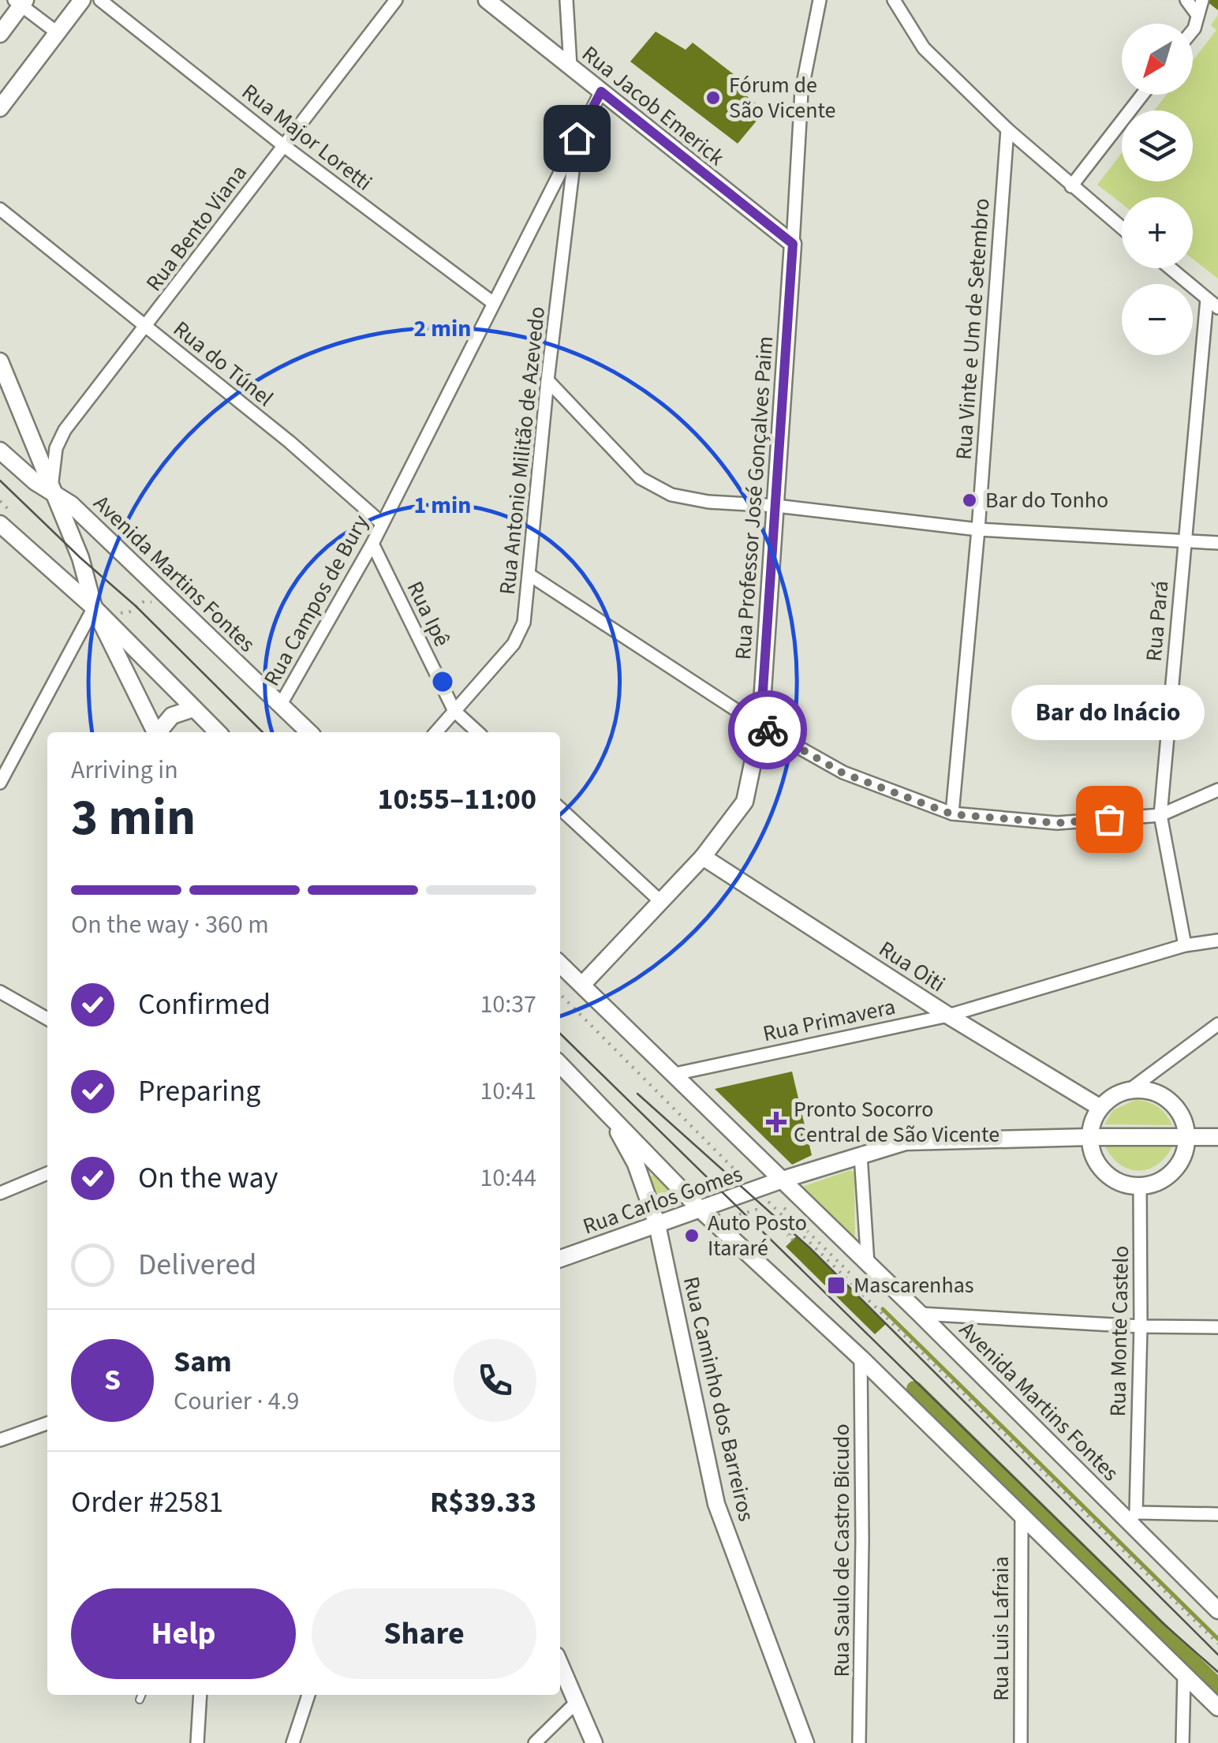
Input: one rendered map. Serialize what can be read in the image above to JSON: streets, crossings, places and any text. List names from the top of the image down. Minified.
{"streets":{"street":["Rua Jacob Emerick","Rua Major Loretti","Rua Bento Viana","Rua Vinte e Um de Setembro","Rua do Túnel","Rua Antonio Militão de Azevedo","Rua Professor José Gonçalves Paim","Avenida Martins Fontes","Rua Campos de Bury","Rua Ipê","Rua Pará","Rua Oiti","Rua Primavera","Rua Carlos Gomes","Rua Monte Castelo","Rua Caminho dos Barreiros","Rua Saulo de Castro Bicudo","Rua Luis Lafraia"]},"crossings":[["Rua Jacob Emerick","Rua Professor José Gonçalves Paim"],["Rua Jacob Emerick","Rua Campos de Bury"],["Rua Major Loretti","Rua Bento Viana"],["Rua Major Loretti","Rua Campos de Bury"],["Rua Bento Viana","Rua do Túnel"],["Rua Bento Viana","Avenida Martins Fontes"],["Rua do Túnel","Rua Campos de Bury"],["Rua Antonio Militão de Azevedo","Rua Campos de Bury"],["Rua Antonio Militão de Azevedo","Rua Ipê"],["Rua Professor José Gonçalves Paim","Avenida Martins Fontes"],["Rua Professor José Gonçalves Paim","Rua Oiti"],["Avenida Martins Fontes","Rua Campos de Bury"],["Avenida Martins Fontes","Rua Primavera"],["Avenida Martins Fontes","Rua Carlos Gomes"],["Avenida Martins Fontes","Rua Monte Castelo"],["Rua Campos de Bury","Rua Ipê"],["Rua Pará","Rua Primavera"],["Rua Oiti","Rua Primavera"],["Rua Carlos Gomes","Rua Caminho dos Barreiros"]],"places":{"other":["Fórum de São Vicente","Bar do Tonho","Bar do Inácio","Auto Posto Itararé"],"health":["Pronto Socorro Central de São Vicente"],"transit":["Mascarenhas"]},"north":"bottom left","page":{"map_buttons":["+","−"],"bubble":"Bar do Inácio","heading":["3 min","Arriving in","10:55–11:00"],"panel":["Sam","Courier · 4.9","Order #2581","R$39.33"],"bar":"On the way · 360 m","list":[["Confirmed","10:37"],["Preparing","10:41"],["On the way","10:44"],"Delivered"],"round":"S","buttons":["Help","Share"]},"rings":["2 min","1 min"]}
